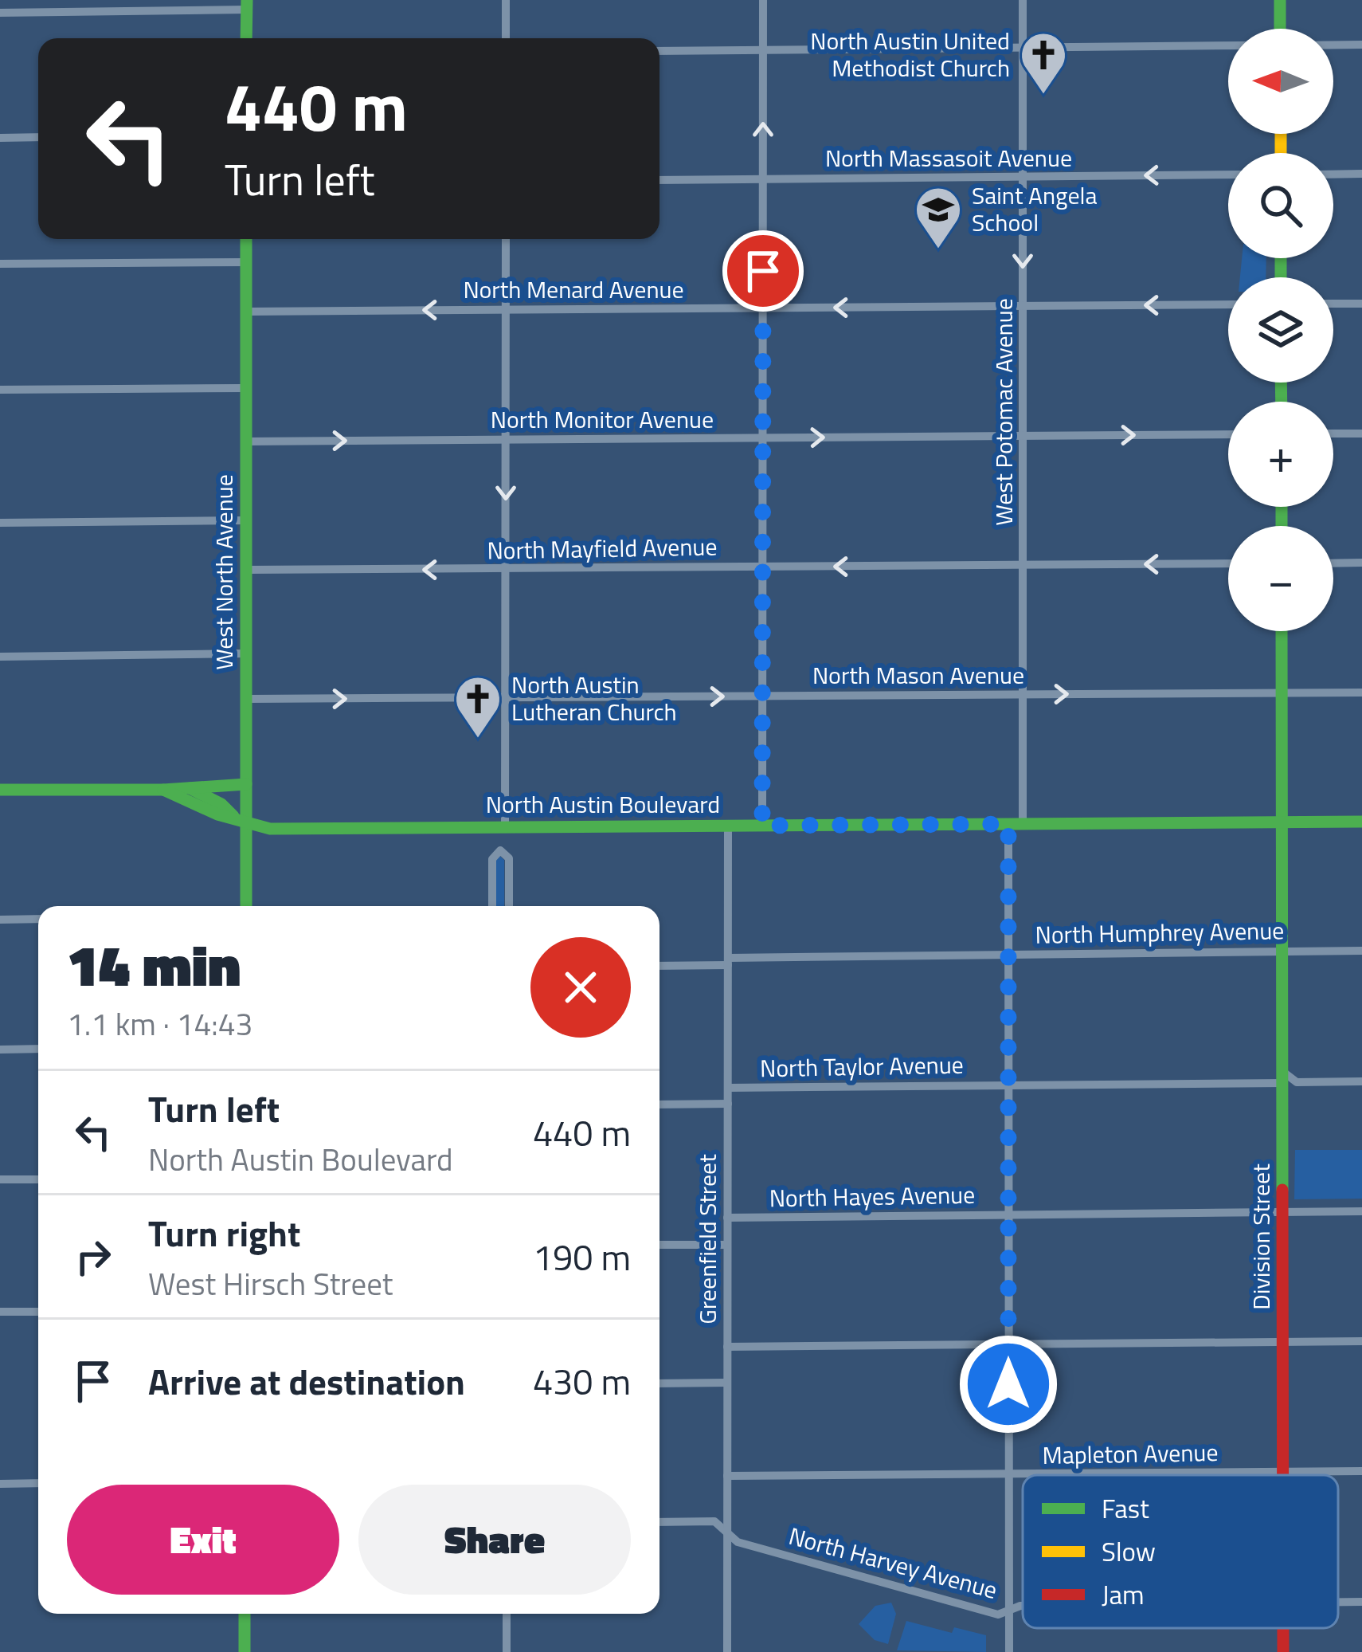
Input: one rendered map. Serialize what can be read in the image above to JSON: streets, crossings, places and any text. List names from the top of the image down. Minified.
{"streets":{"street":["North Massasoit Avenue","North Menard Avenue","West Potomac Avenue","North Monitor Avenue","North Mayfield Avenue","West North Avenue","North Mason Avenue","North Austin Boulevard","North Humphrey Avenue","North Taylor Avenue","North Hayes Avenue","Division Street","Greenfield Street","Mapleton Avenue","North Harvey Avenue"]},"crossings":[["North Massasoit Avenue","West Potomac Avenue"],["North Menard Avenue","West Potomac Avenue"],["North Menard Avenue","West North Avenue"],["West Potomac Avenue","North Monitor Avenue"],["West Potomac Avenue","North Mayfield Avenue"],["West Potomac Avenue","North Mason Avenue"],["West Potomac Avenue","North Austin Boulevard"],["North Monitor Avenue","West North Avenue"],["North Mayfield Avenue","West North Avenue"],["West North Avenue","North Mason Avenue"],["West North Avenue","North Austin Boulevard"],["North Mason Avenue","Division Street"],["North Austin Boulevard","Division Street"],["North Austin Boulevard","Greenfield Street"],["North Humphrey Avenue","Division Street"],["North Humphrey Avenue","Greenfield Street"],["North Taylor Avenue","Division Street"],["North Taylor Avenue","Greenfield Street"],["North Hayes Avenue","Division Street"],["North Hayes Avenue","Greenfield Street"],["Division Street","Mapleton Avenue"],["Greenfield Street","Mapleton Avenue"],["Greenfield Street","North Harvey Avenue"]],"one_way":["North Massasoit Avenue","North Menard Avenue","North Monitor Avenue","North Mayfield Avenue","North Mason Avenue"],"places":{"church":["North Austin United Methodist Church","North Austin Lutheran Church"],"school or university":["Saint Angela School"]},"legend":["Fast","Slow","Jam"],"north":"left","page":{"map_buttons":["+","−"],"turn":["440 m","Turn left"],"heading":["14 min","1.1 km · 14:43"],"list":[{"name":"Turn left","note":"North Austin Boulevard","value":"440 m"},{"name":"Turn right","note":"West Hirsch Street","value":"190 m"},{"name":"Arrive at destination","value":"430 m"}],"buttons":["Exit","Share"]}}
